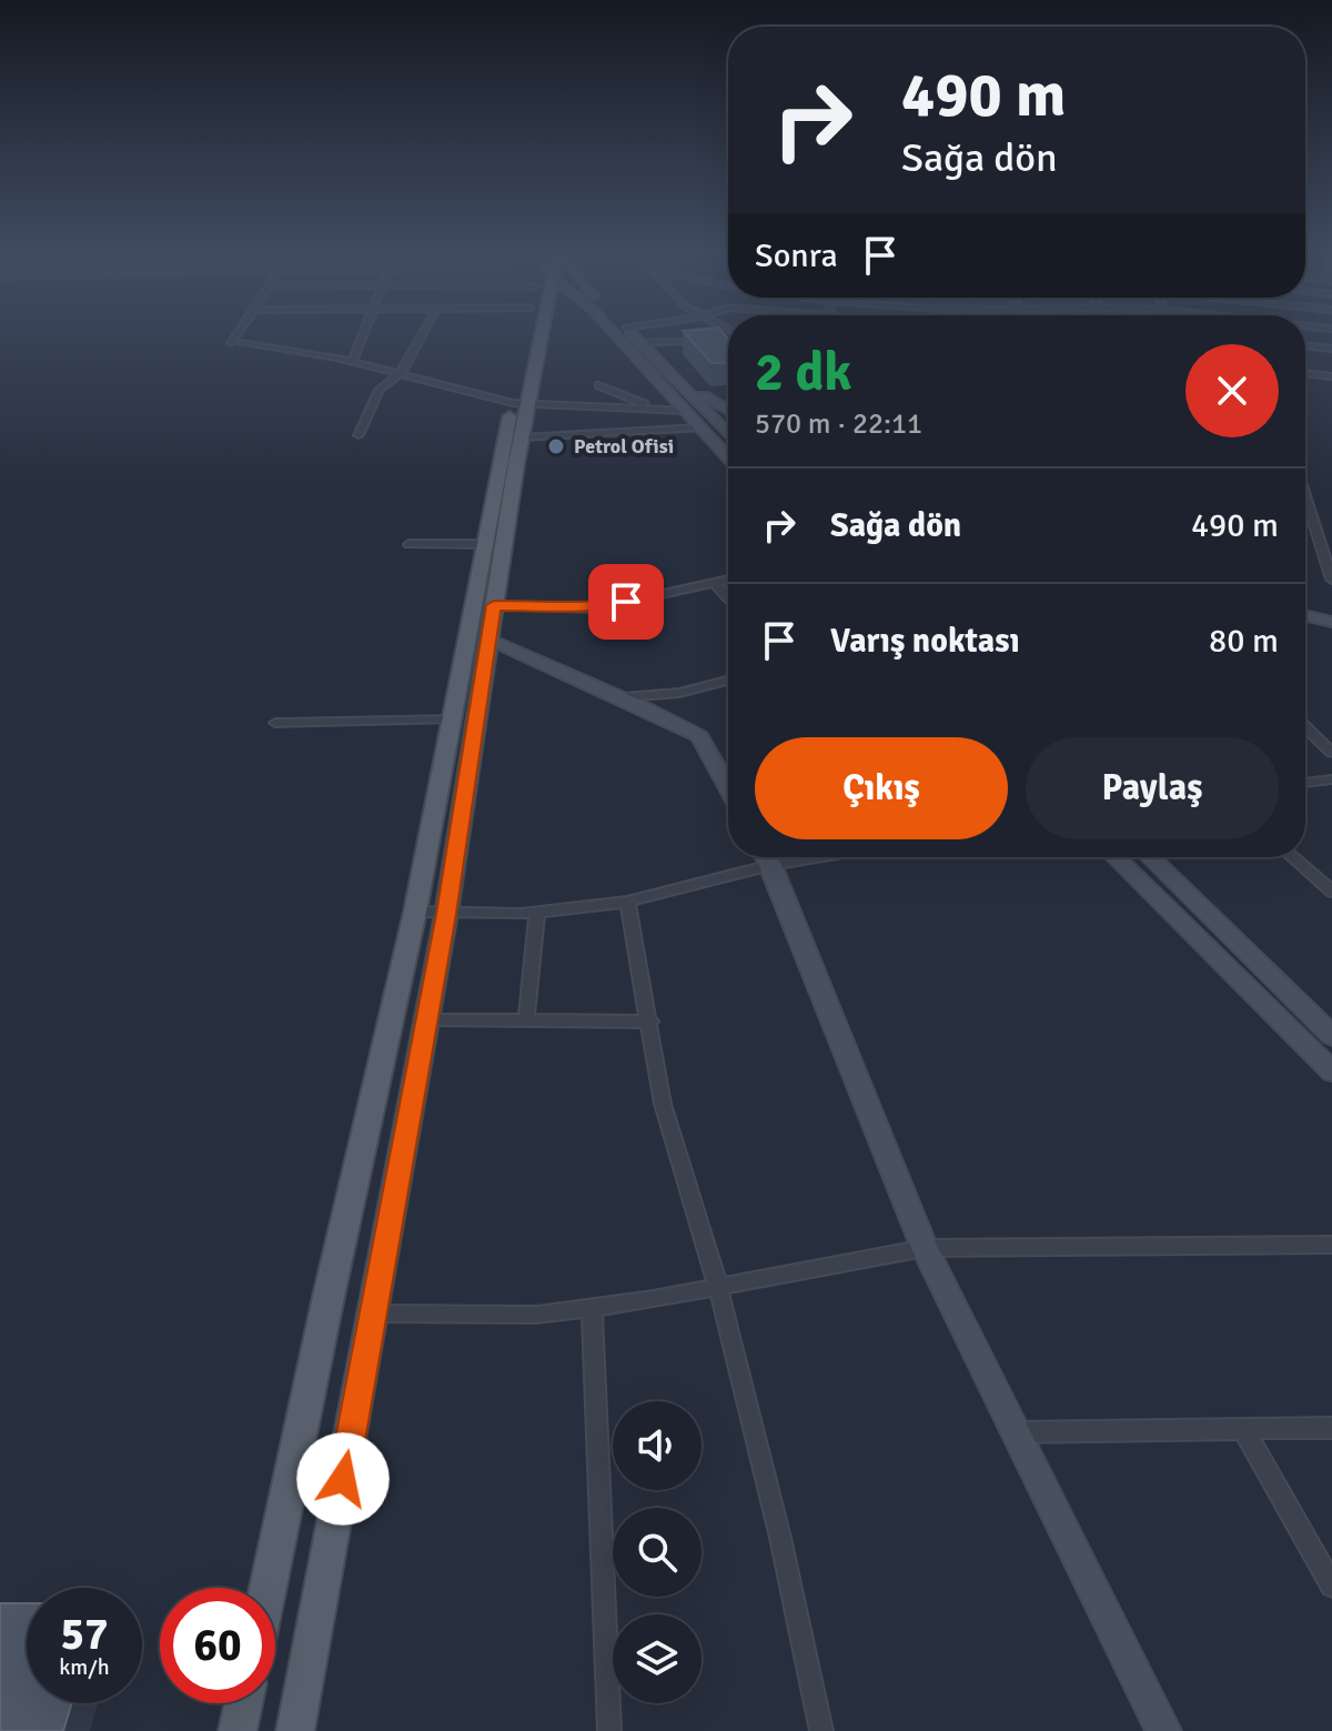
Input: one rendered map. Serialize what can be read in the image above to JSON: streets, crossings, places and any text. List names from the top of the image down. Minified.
{"places":["Petrol Ofisi"],"page":{"turn":["490 m","Sağa dön"],"then":"Sonra","heading":["2 dk","570 m · 22:11"],"list":[{"name":"Sağa dön","value":"490 m"},{"name":"Varış noktası","value":"80 m"}],"buttons":["Çıkış","Paylaş"],"speed":"57 km/h","limit":"60"}}
